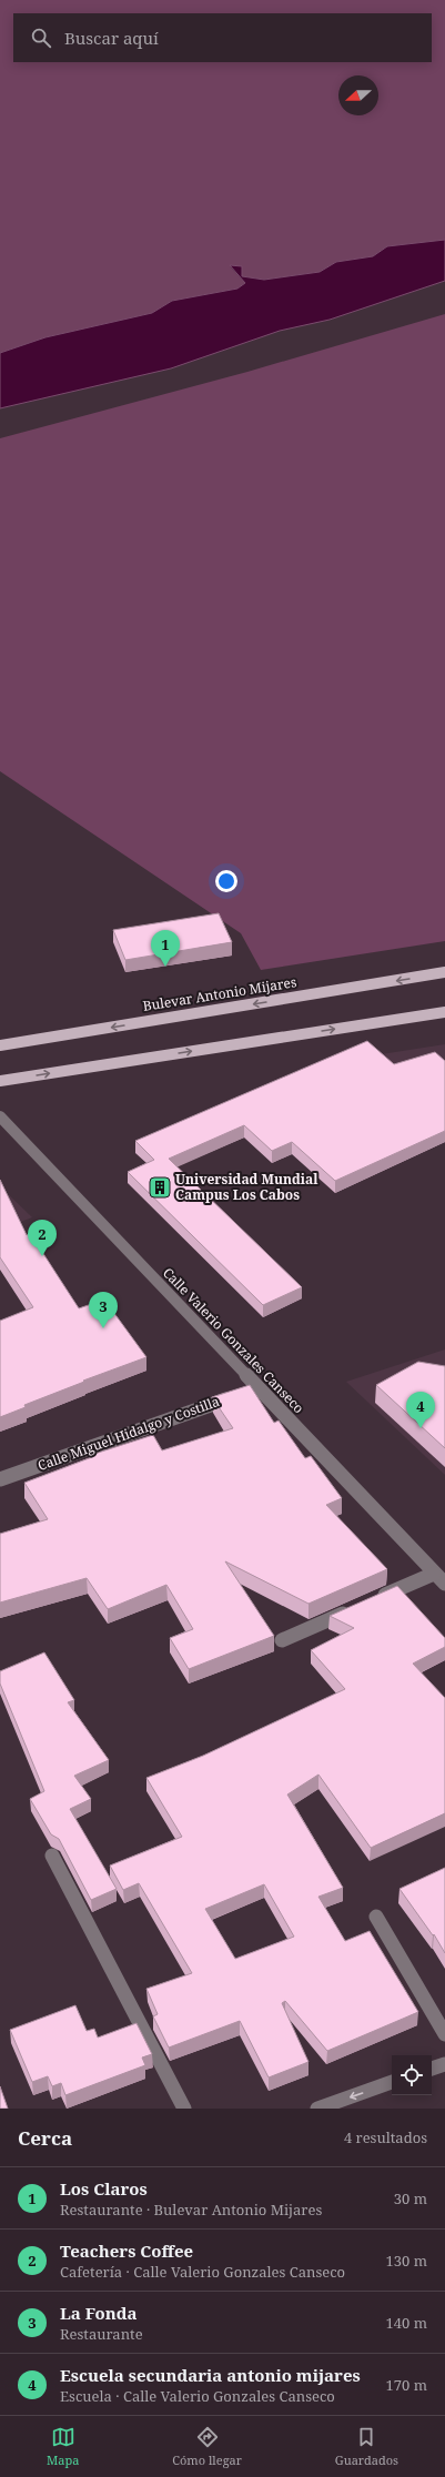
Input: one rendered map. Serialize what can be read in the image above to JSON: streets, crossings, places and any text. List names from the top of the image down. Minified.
{"streets":{"main road":["Bulevar Antonio Mijares"],"street":["Calle Valerio Gonzales Canseco","Calle Miguel Hidalgo y Costilla"]},"crossings":[["Calle Valerio Gonzales Canseco","Calle Miguel Hidalgo y Costilla"]],"places":{"building":["Universidad Mundial Campus Los Cabos"]},"north":"left","page":{"search":"Buscar aquí","pins":["1","2","3","4"],"heading":["Cerca","4 resultados"],"list":[{"mark":"1","name":"Los Claros","note":"Restaurante · Bulevar Antonio Mijares","value":"30 m"},{"mark":"2","name":"Teachers Coffee","note":"Cafetería · Calle Valerio Gonzales Canseco","value":"130 m"},{"mark":"3","name":"La Fonda","note":"Restaurante","value":"140 m"},{"mark":"4","name":"Escuela secundaria antonio mijares","note":"Escuela · Calle Valerio Gonzales Canseco","value":"170 m"}],"nav":["Mapa","Cómo llegar","Guardados"]}}
